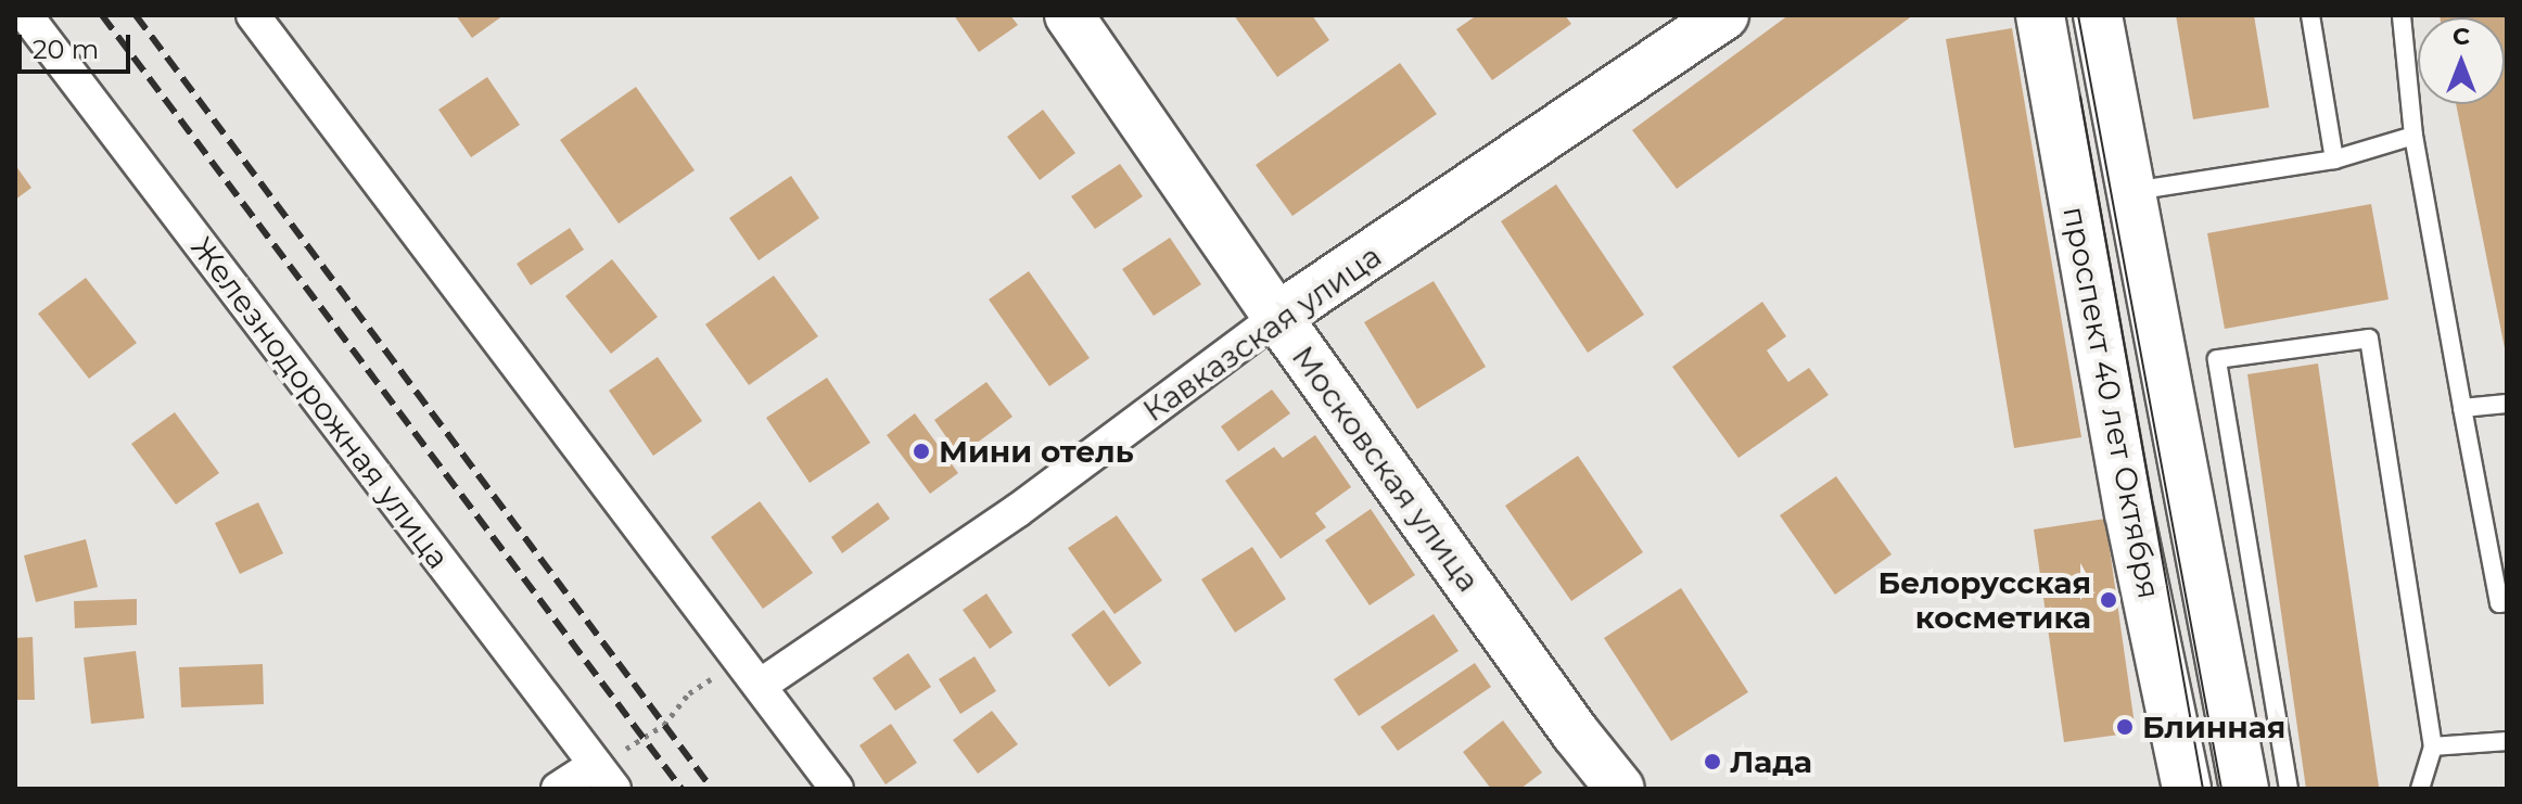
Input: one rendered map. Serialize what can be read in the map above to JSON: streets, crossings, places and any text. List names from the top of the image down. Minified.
{"streets":{"street":["Кавказская улица","Железнодорожная улица","проспект 40 лет Октября","Московская улица"]},"crossings":[["Кавказская улица","Московская улица"]],"places":["Мини отель","Белорусская косметика","Блинная","Лада"],"scale_bar":"20 m","north":"top"}
